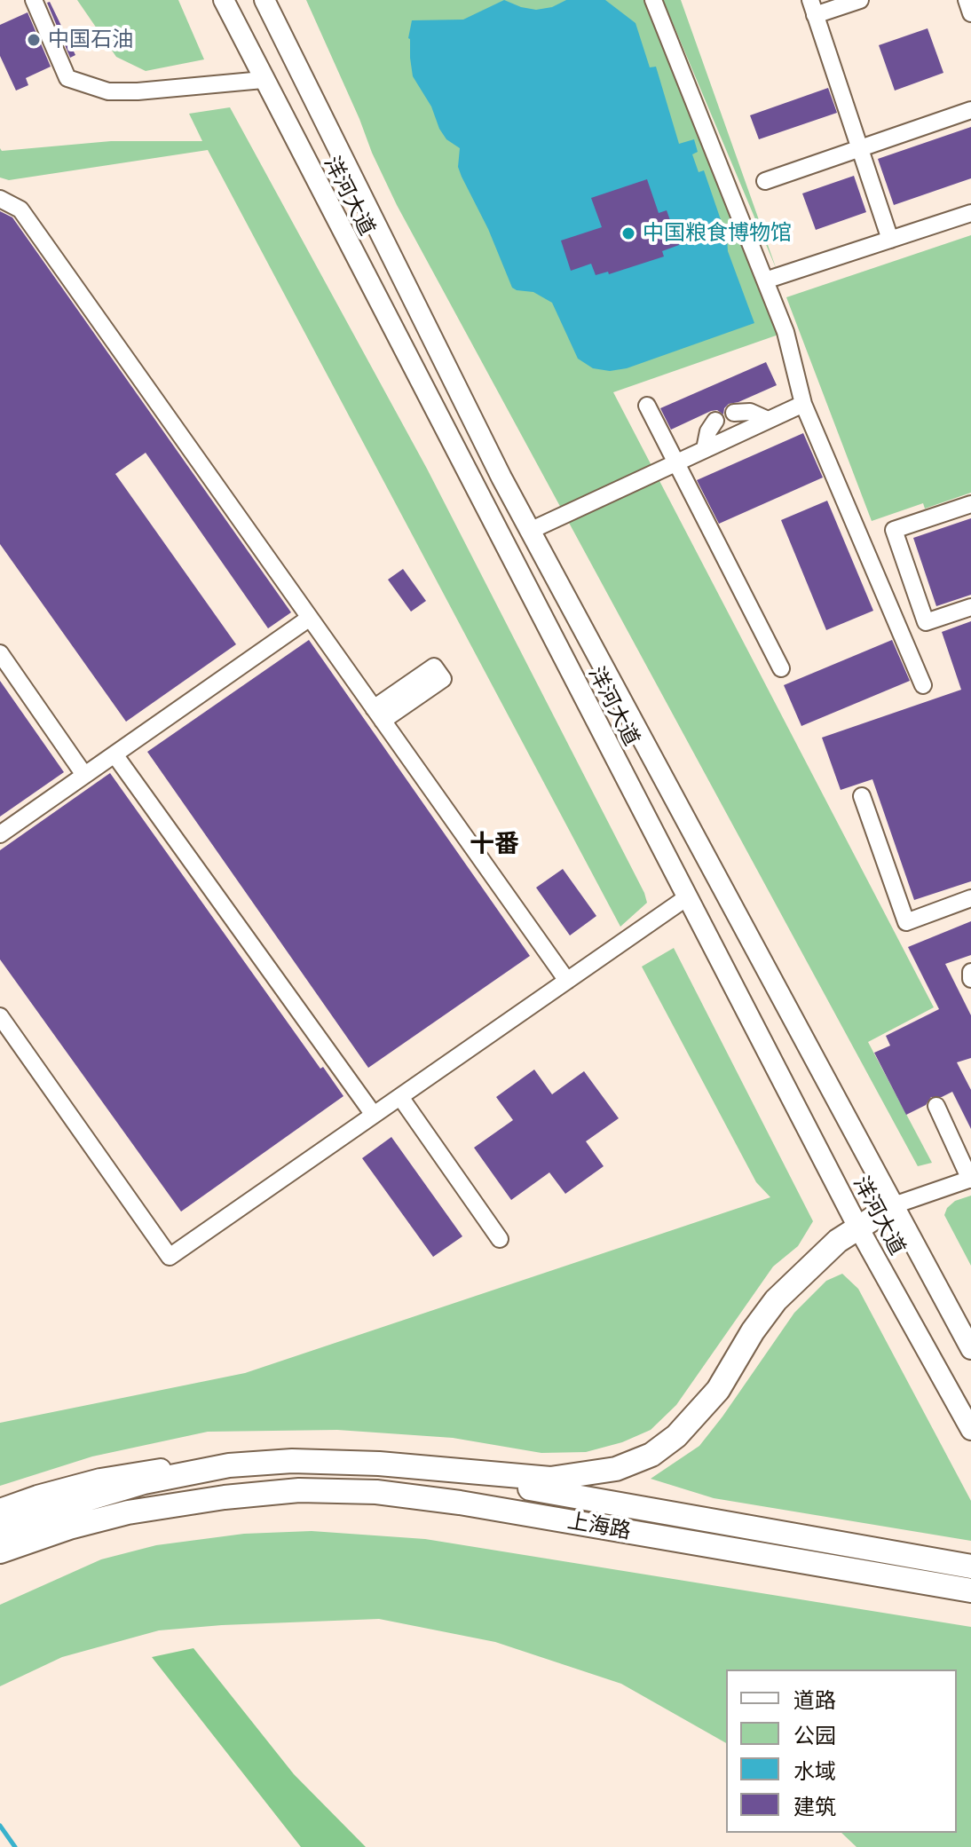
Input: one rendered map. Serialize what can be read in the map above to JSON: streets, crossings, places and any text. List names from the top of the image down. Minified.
{"streets":{"highway":["上海路"],"main road":["洋河大道"]},"crossings":[["洋河大道","上海路"]],"districts":["十番"],"places":["中国石油","中国粮食博物馆"],"legend":["道路","公园","水域","建筑"]}
